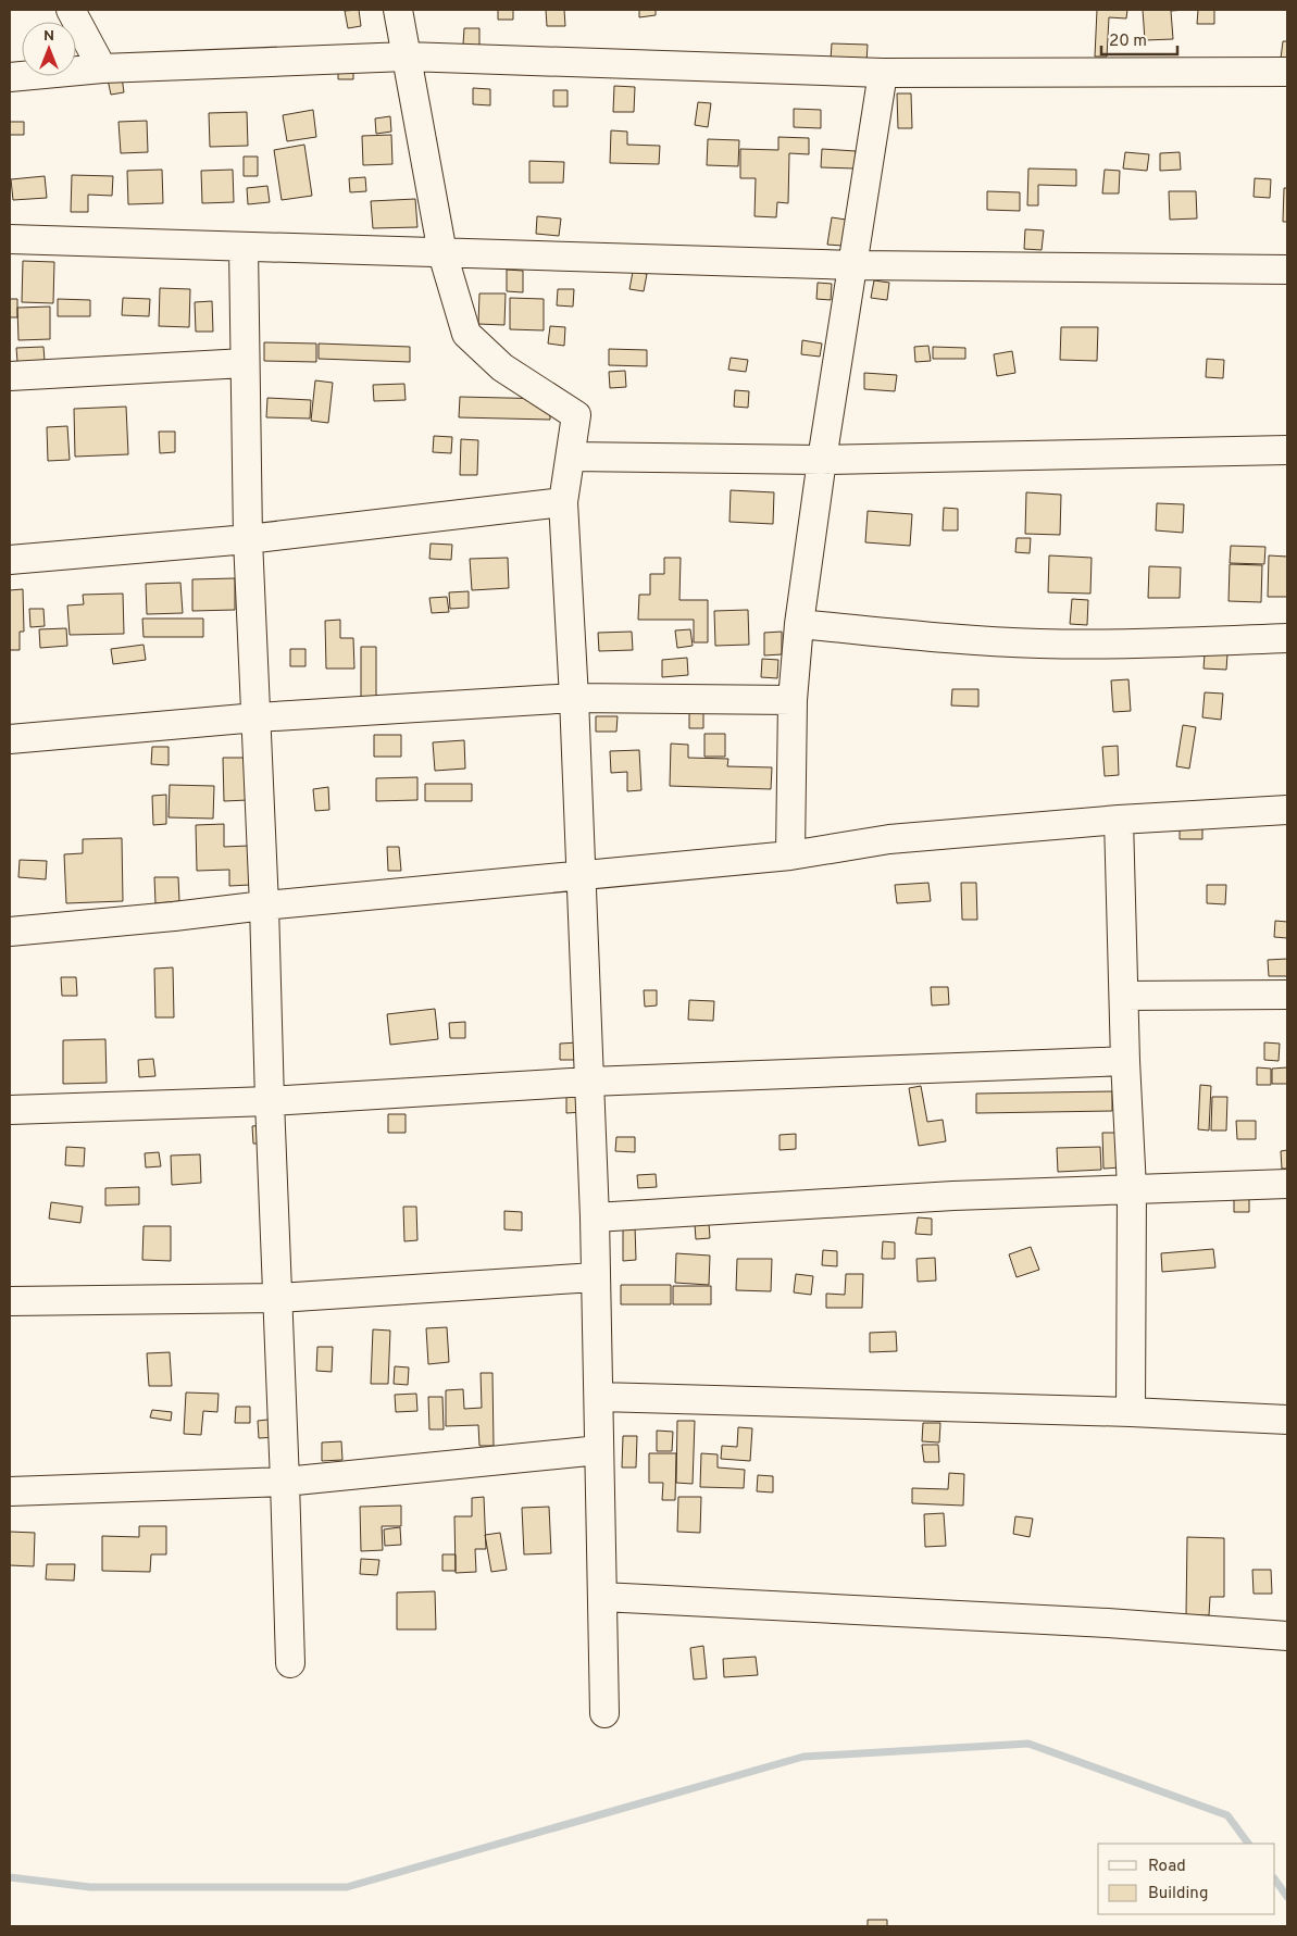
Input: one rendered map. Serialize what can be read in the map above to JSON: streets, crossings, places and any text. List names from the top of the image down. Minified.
{"legend":["Road","Building"],"scale_bar":"20 m","north":"top"}
